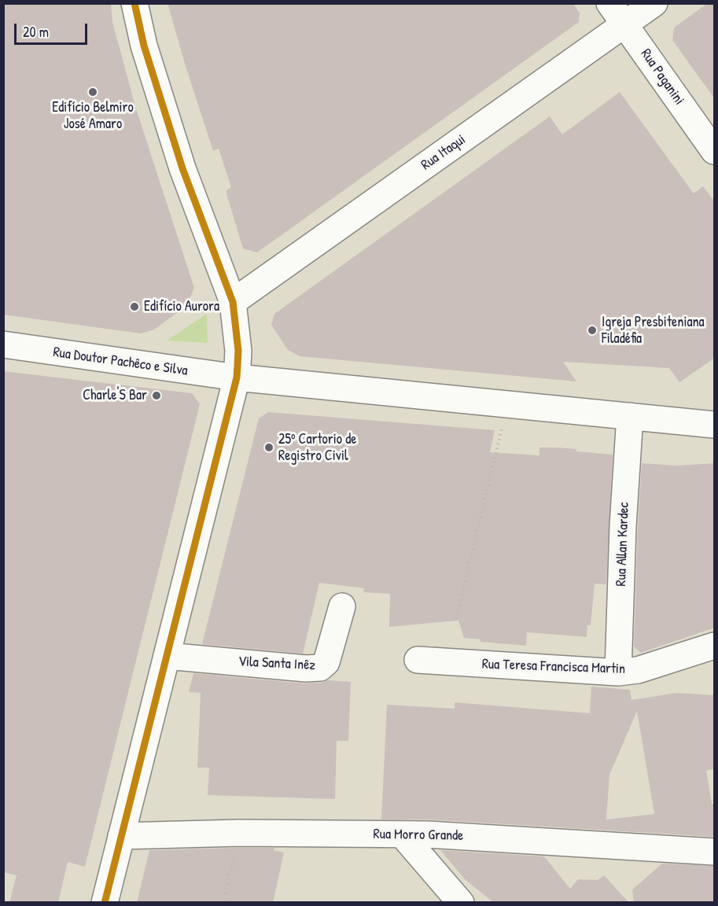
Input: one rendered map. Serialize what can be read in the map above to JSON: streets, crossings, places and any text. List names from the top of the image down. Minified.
{"streets":{"street":["Rua Paganini","Rua Itaqui","Rua Doutor Pachêco e Silva","Rua Allan Kardec","Vila Santa Inêz","Rua Teresa Francisca Martin","Rua Morro Grande"]},"crossings":[["Rua Paganini","Rua Itaqui"],["Rua Doutor Pachêco e Silva","Rua Allan Kardec"],["Rua Allan Kardec","Rua Teresa Francisca Martin"]],"places":["Edifício Belmiro José Amaro","Edifício Aurora","Igreja Presbiteniana Filadéfia","Charle'S Bar","25º Cartorio de Registro Civil"],"scale_bar":"20 m"}
